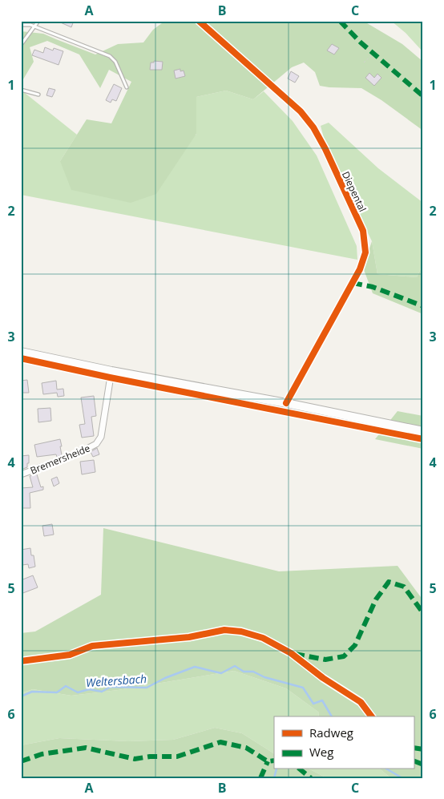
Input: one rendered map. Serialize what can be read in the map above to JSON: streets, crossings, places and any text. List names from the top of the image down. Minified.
{"streets":{"street":["Diepental","Bremersheide"]},"water":["Weltersbach"],"legend":["Radweg","Weg"],"grid":{"columns":["A","B","C"],"rows":["1","2","3","4","5","6"]}}
